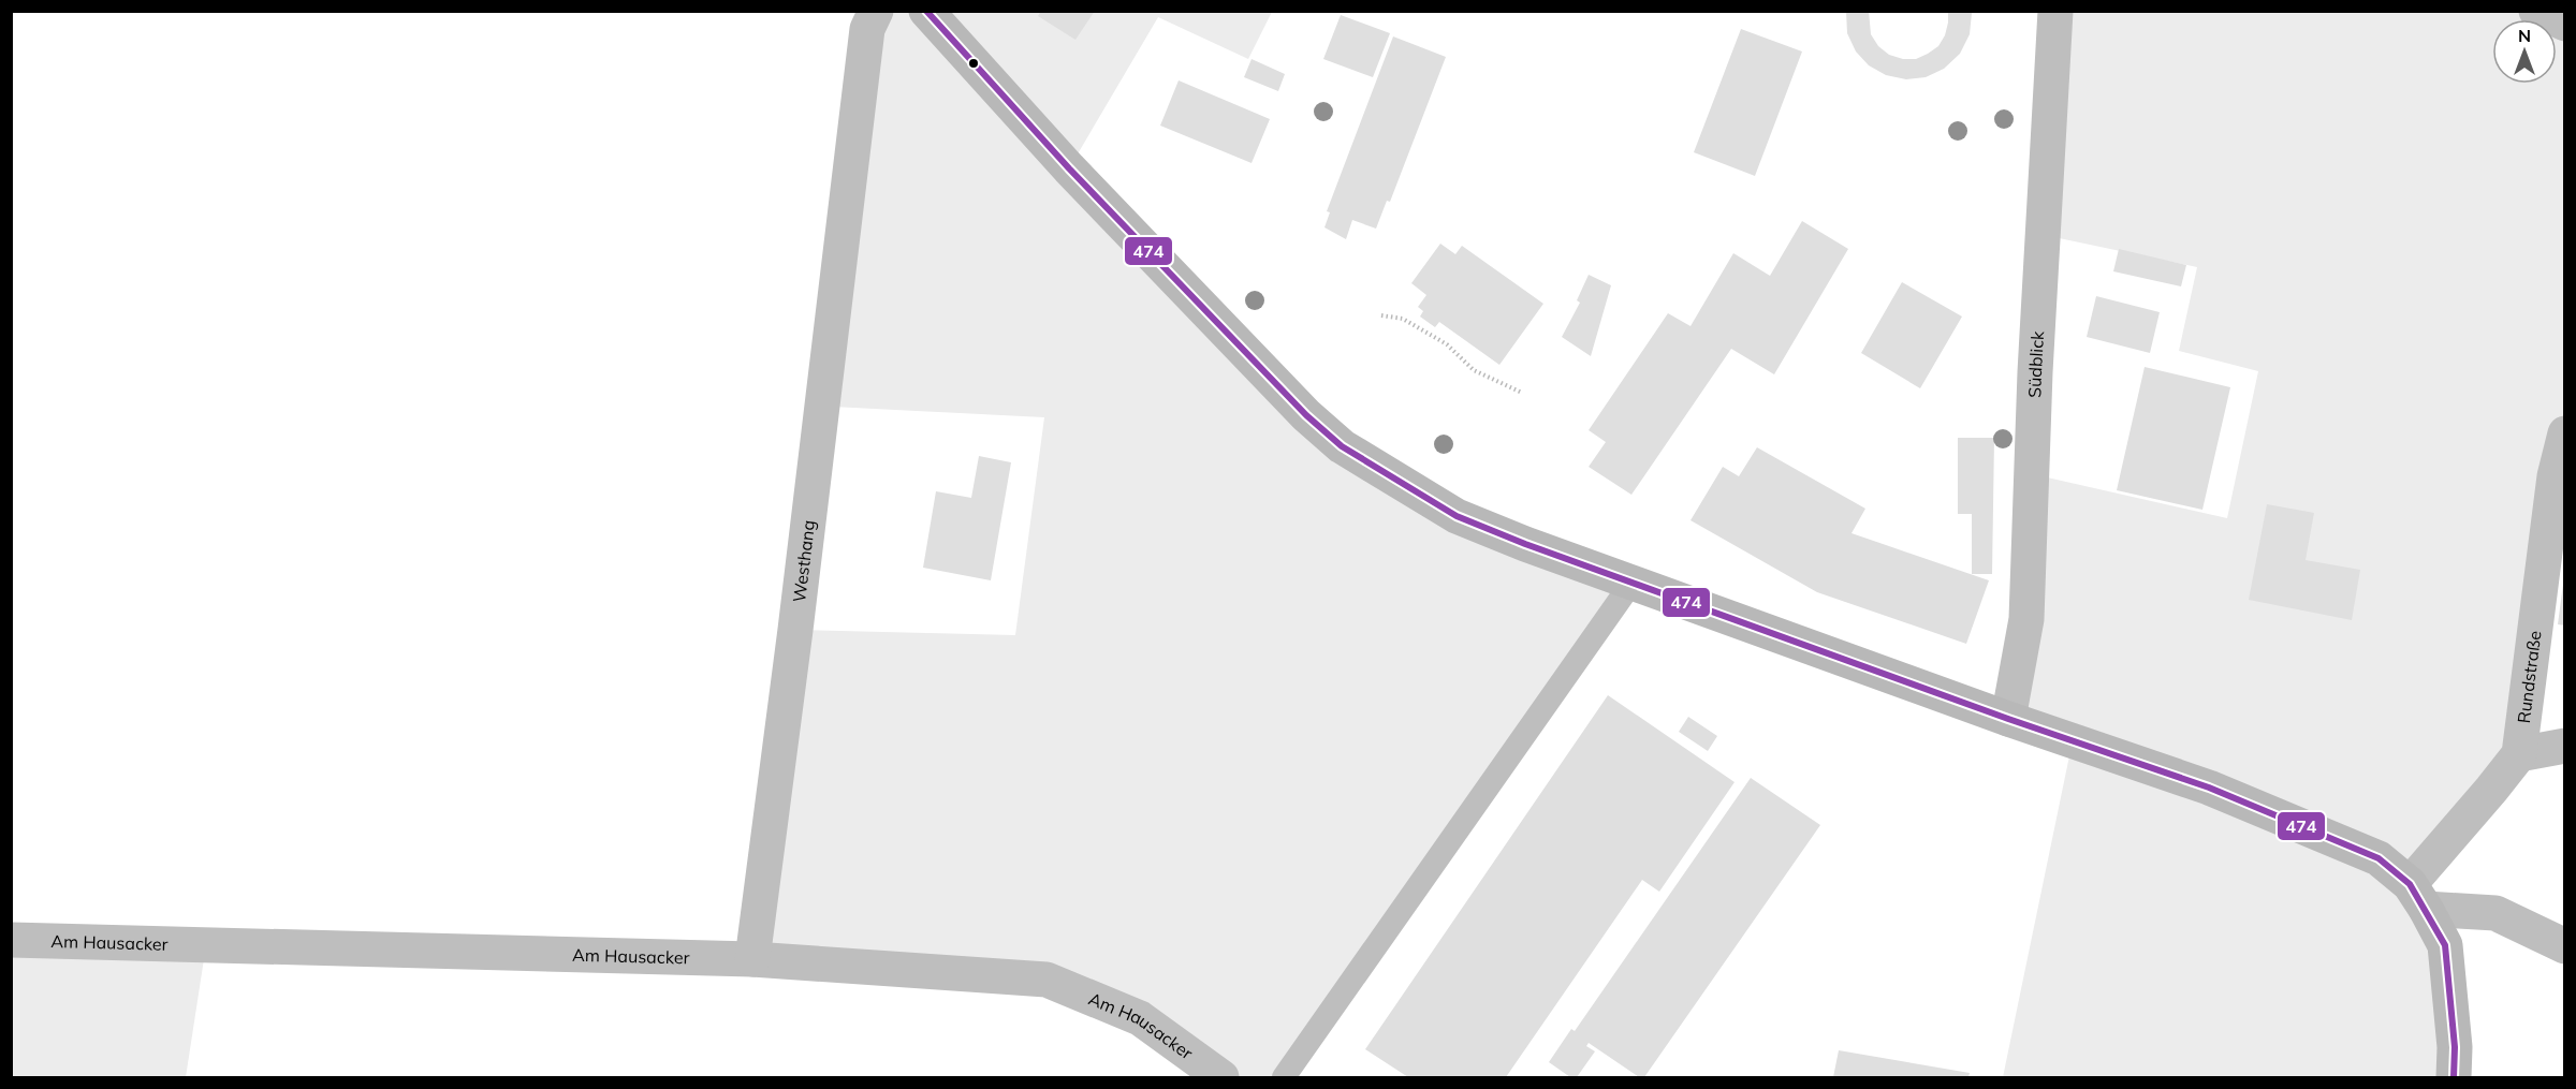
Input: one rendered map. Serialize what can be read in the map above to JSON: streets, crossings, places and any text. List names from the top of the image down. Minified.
{"streets":{"street":["Südblick","Westhang","Rundstraße","Am Hausacker"]},"crossings":[["Westhang","Am Hausacker"]],"lines":["transit line 474"],"north":"top"}
